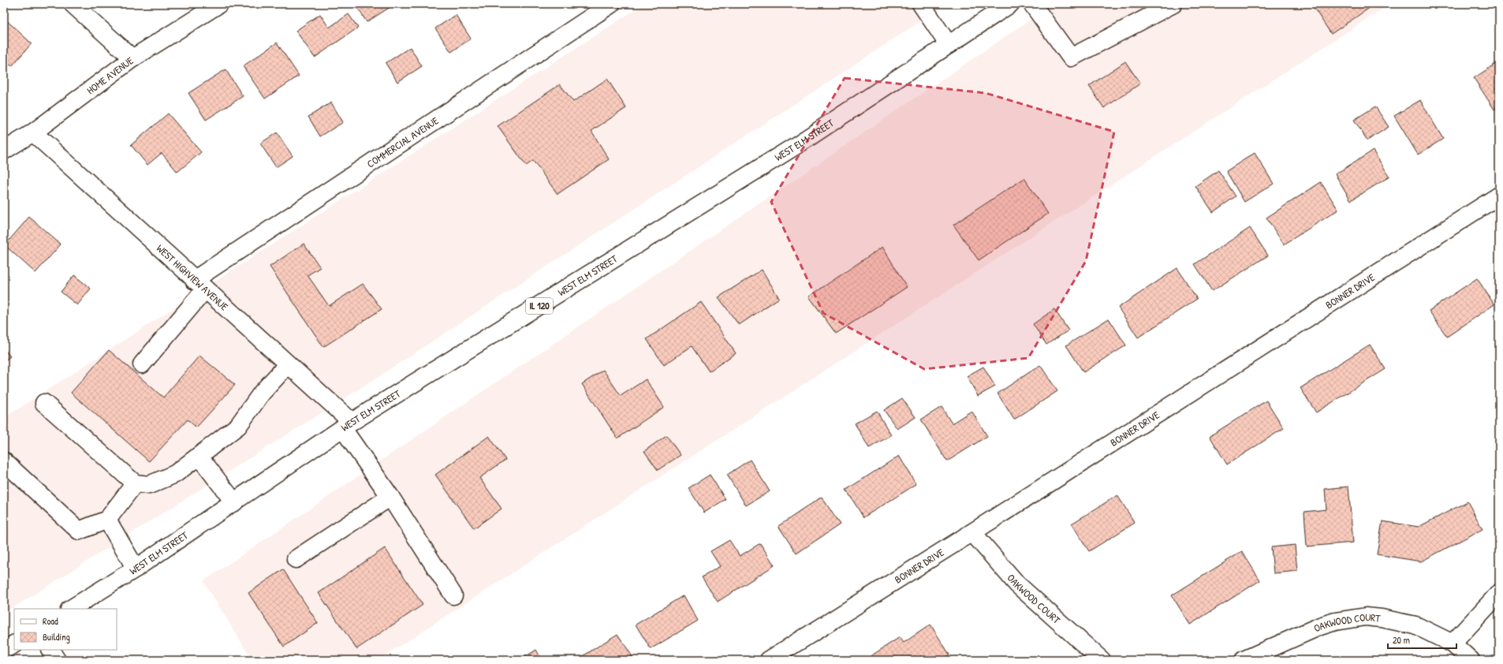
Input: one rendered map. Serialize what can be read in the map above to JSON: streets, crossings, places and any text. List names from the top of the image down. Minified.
{"streets":{"street":["HOME AVENUE","WEST ELM STREET","COMMERCIAL AVENUE","WEST HIGHVIEW AVENUE","BONNER DRIVE","IL 120","OAKWOOD COURT"]},"crossings":[["HOME AVENUE","WEST HIGHVIEW AVENUE"],["WEST ELM STREET","WEST HIGHVIEW AVENUE"],["COMMERCIAL AVENUE","WEST HIGHVIEW AVENUE"],["BONNER DRIVE","OAKWOOD COURT"]],"legend":["Road","Building"],"scale_bar":"20 m"}
